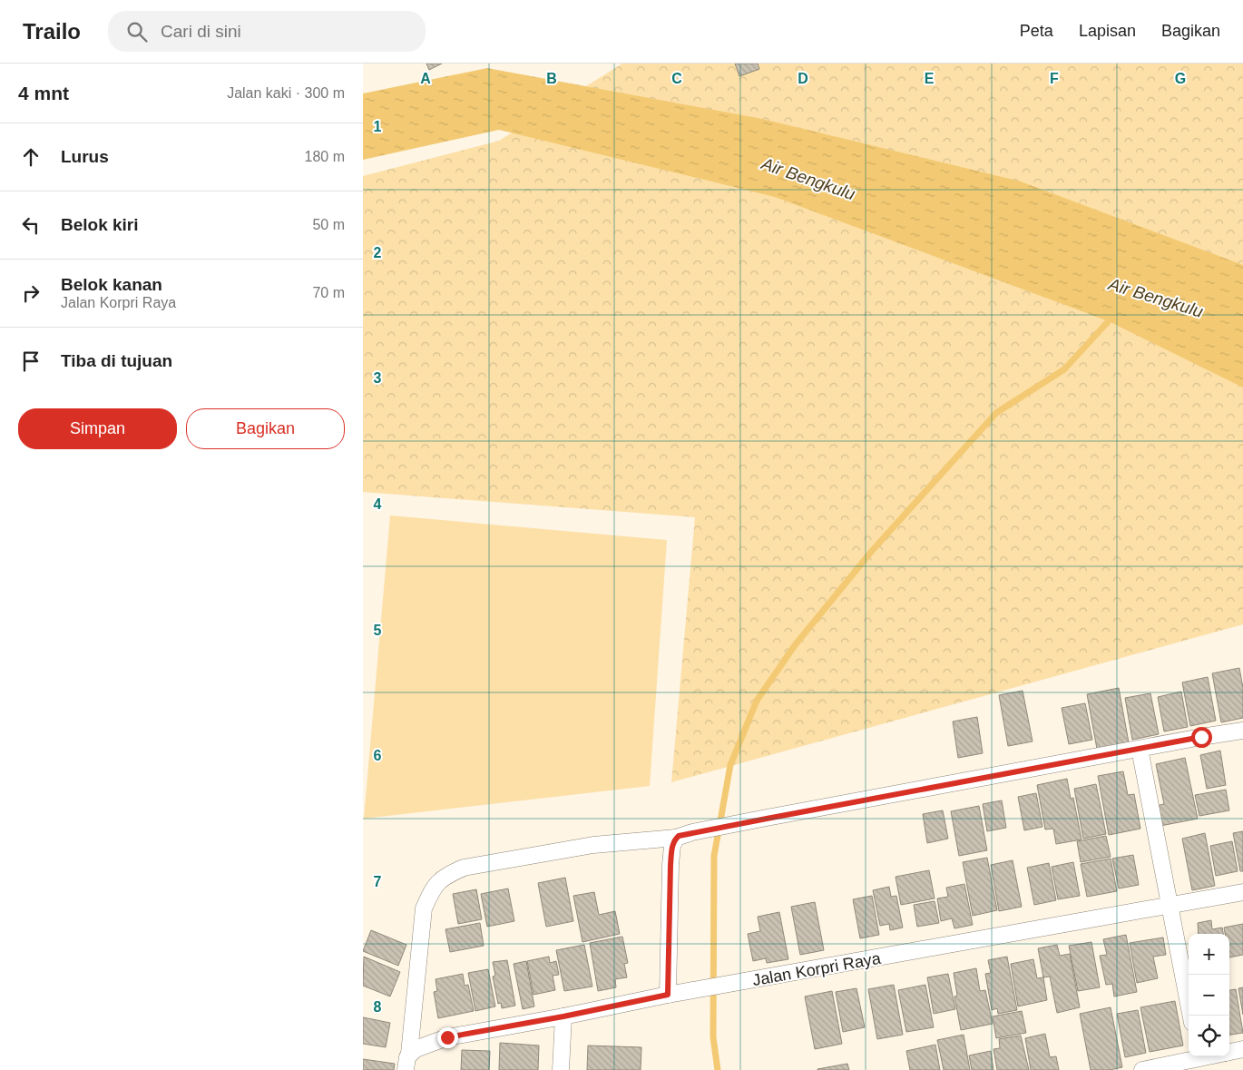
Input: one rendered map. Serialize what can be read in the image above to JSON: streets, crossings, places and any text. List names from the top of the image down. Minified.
{"streets":{"street":["Jalan Korpri Raya"]},"water":["Air Bengkulu"],"page":{"header":"Trailo","search":"Cari di sini","nav":["Peta","Lapisan","Bagikan"],"heading":["4 mnt","Jalan kaki · 300 m"],"list":[["Lurus","180 m"],["Belok kiri","50 m"],["Belok kanan","Jalan Korpri Raya","70 m"],"Tiba di tujuan"],"buttons":["Simpan","Bagikan"],"map_buttons":["+","−"]},"grid":{"columns":["A","B","C","D","E","F","G"],"rows":["1","2","3","4","5","6","7","8"]}}
